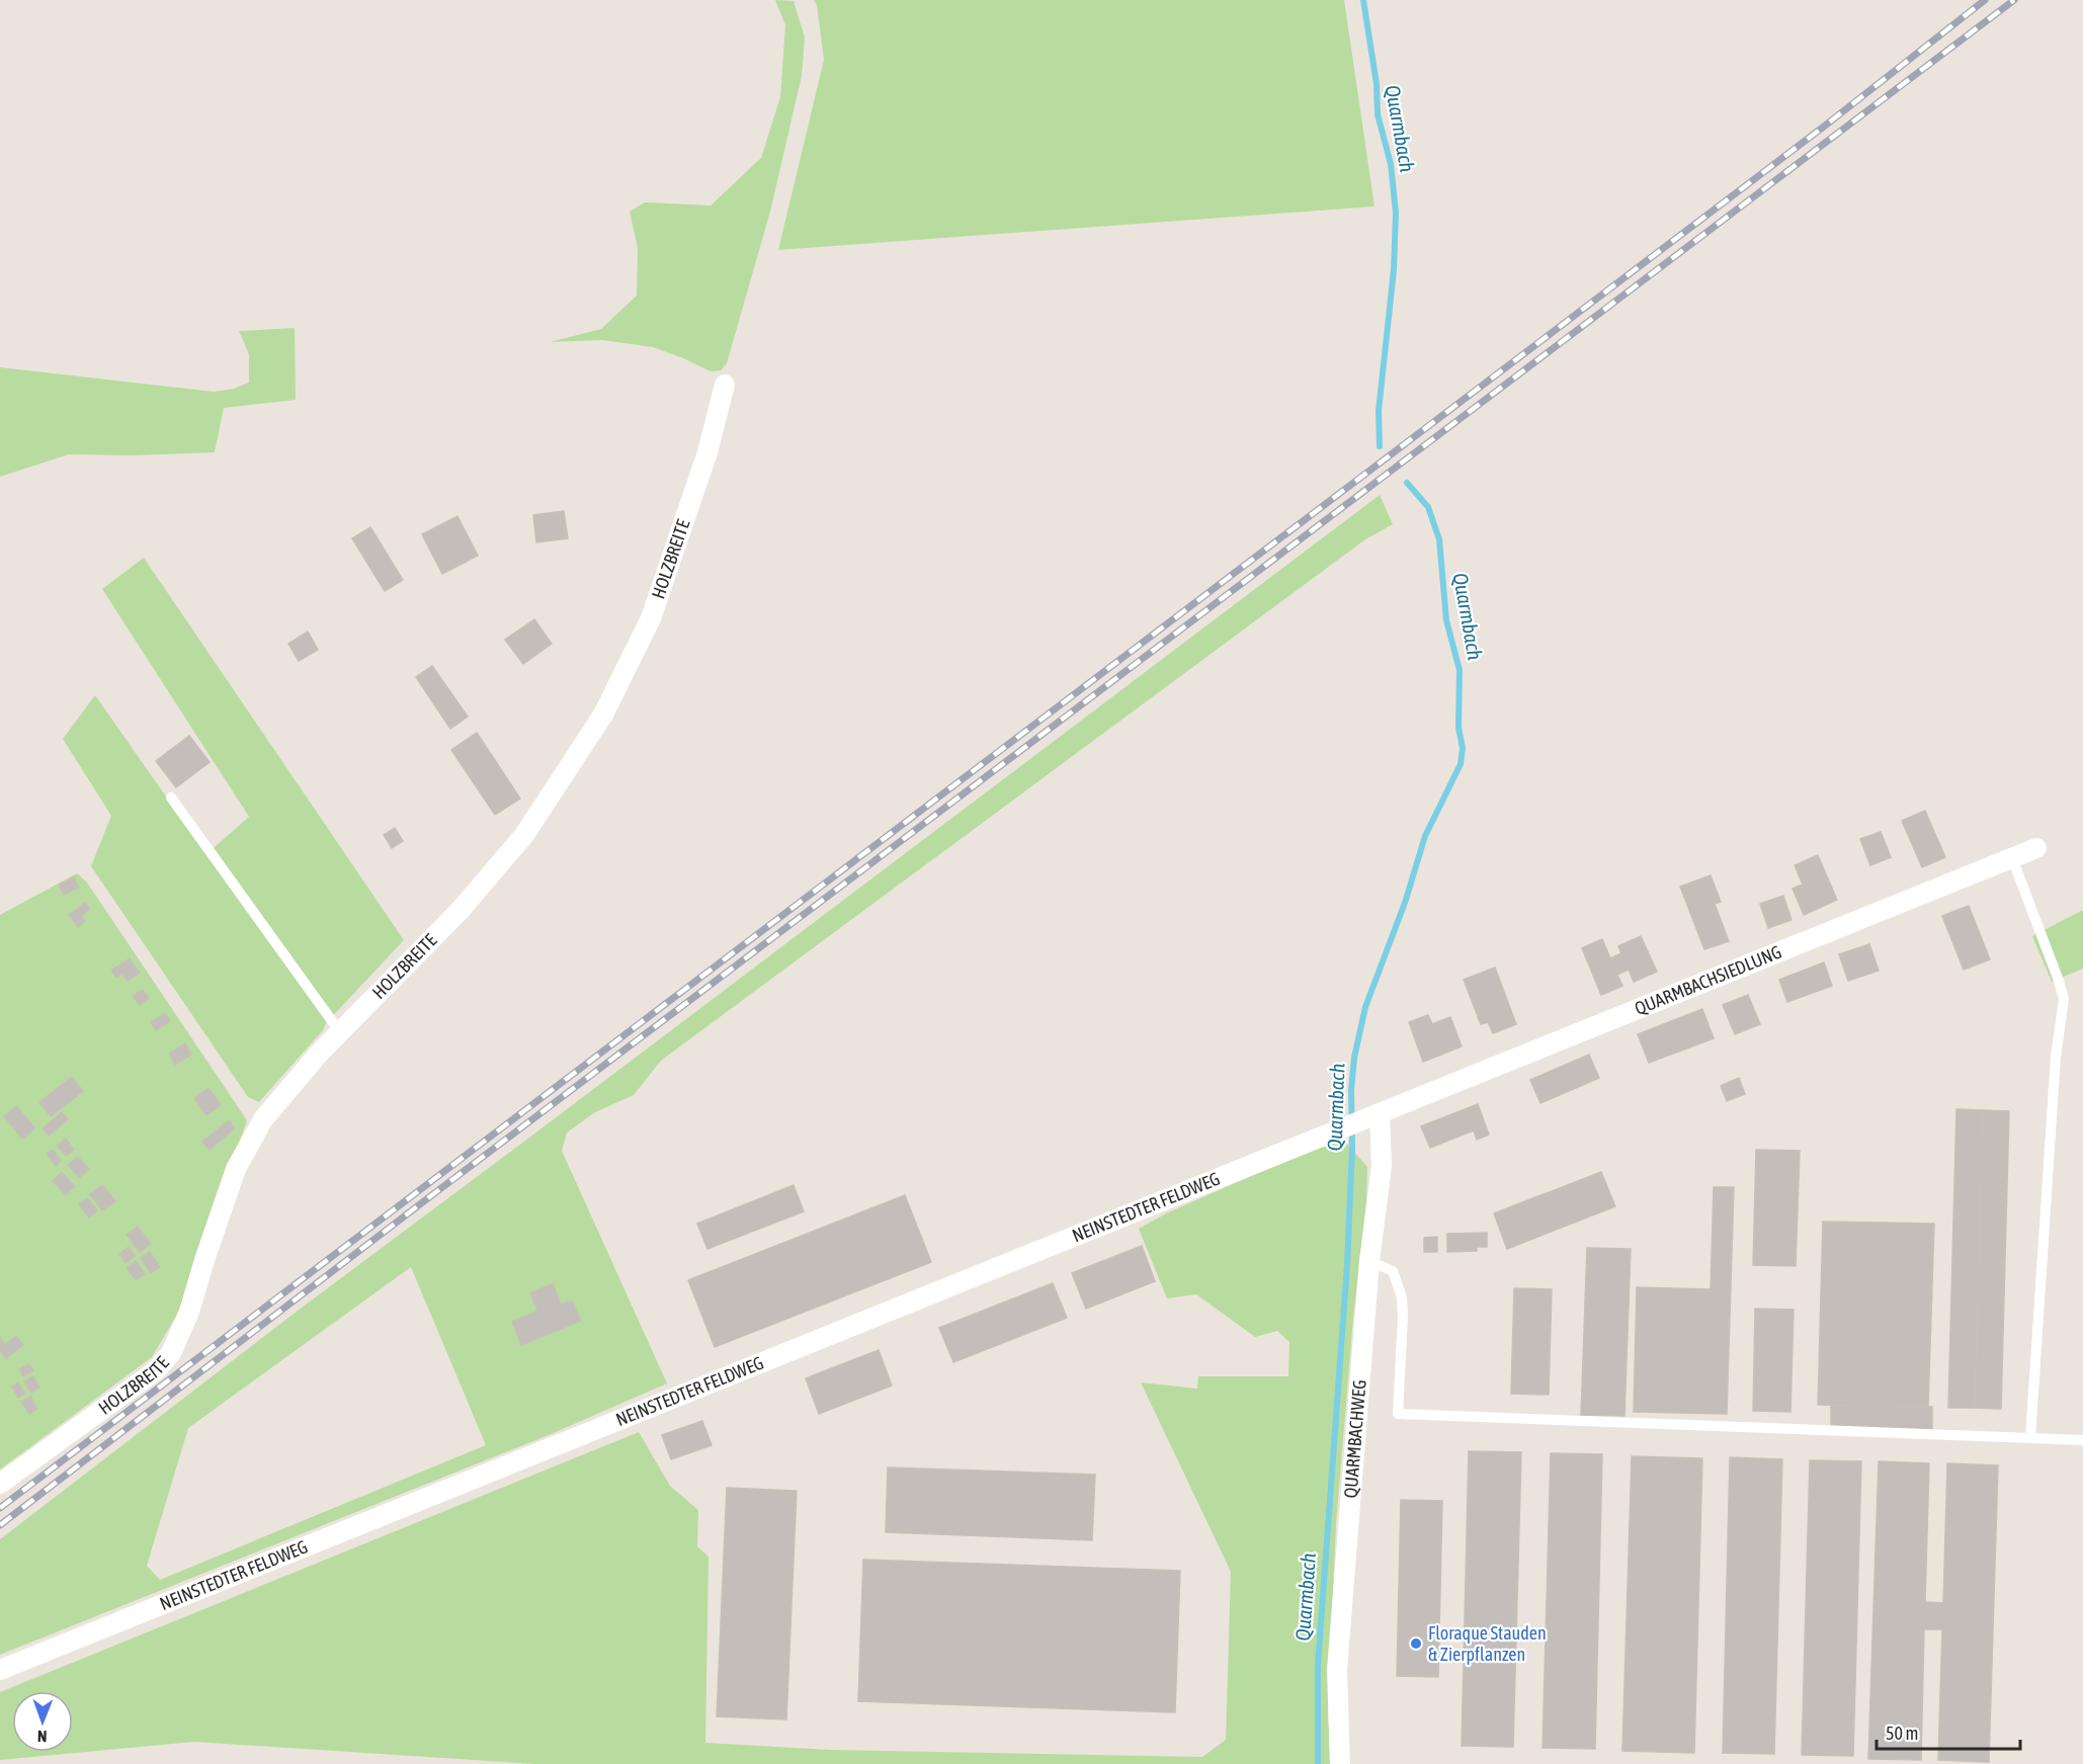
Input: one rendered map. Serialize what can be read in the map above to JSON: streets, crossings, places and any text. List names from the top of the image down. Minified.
{"streets":{"street":["HOLZBREITE","QUARMBACHSIEDLUNG","NEINSTEDTER FELDWEG","QUARMBACHWEG"]},"crossings":[["QUARMBACHSIEDLUNG","NEINSTEDTER FELDWEG"],["QUARMBACHSIEDLUNG","QUARMBACHWEG"],["NEINSTEDTER FELDWEG","QUARMBACHWEG"]],"water":["Quarmbach"],"places":["Floraque Stauden & Zierpflanzen"],"scale_bar":"50 m","north":"bottom"}
